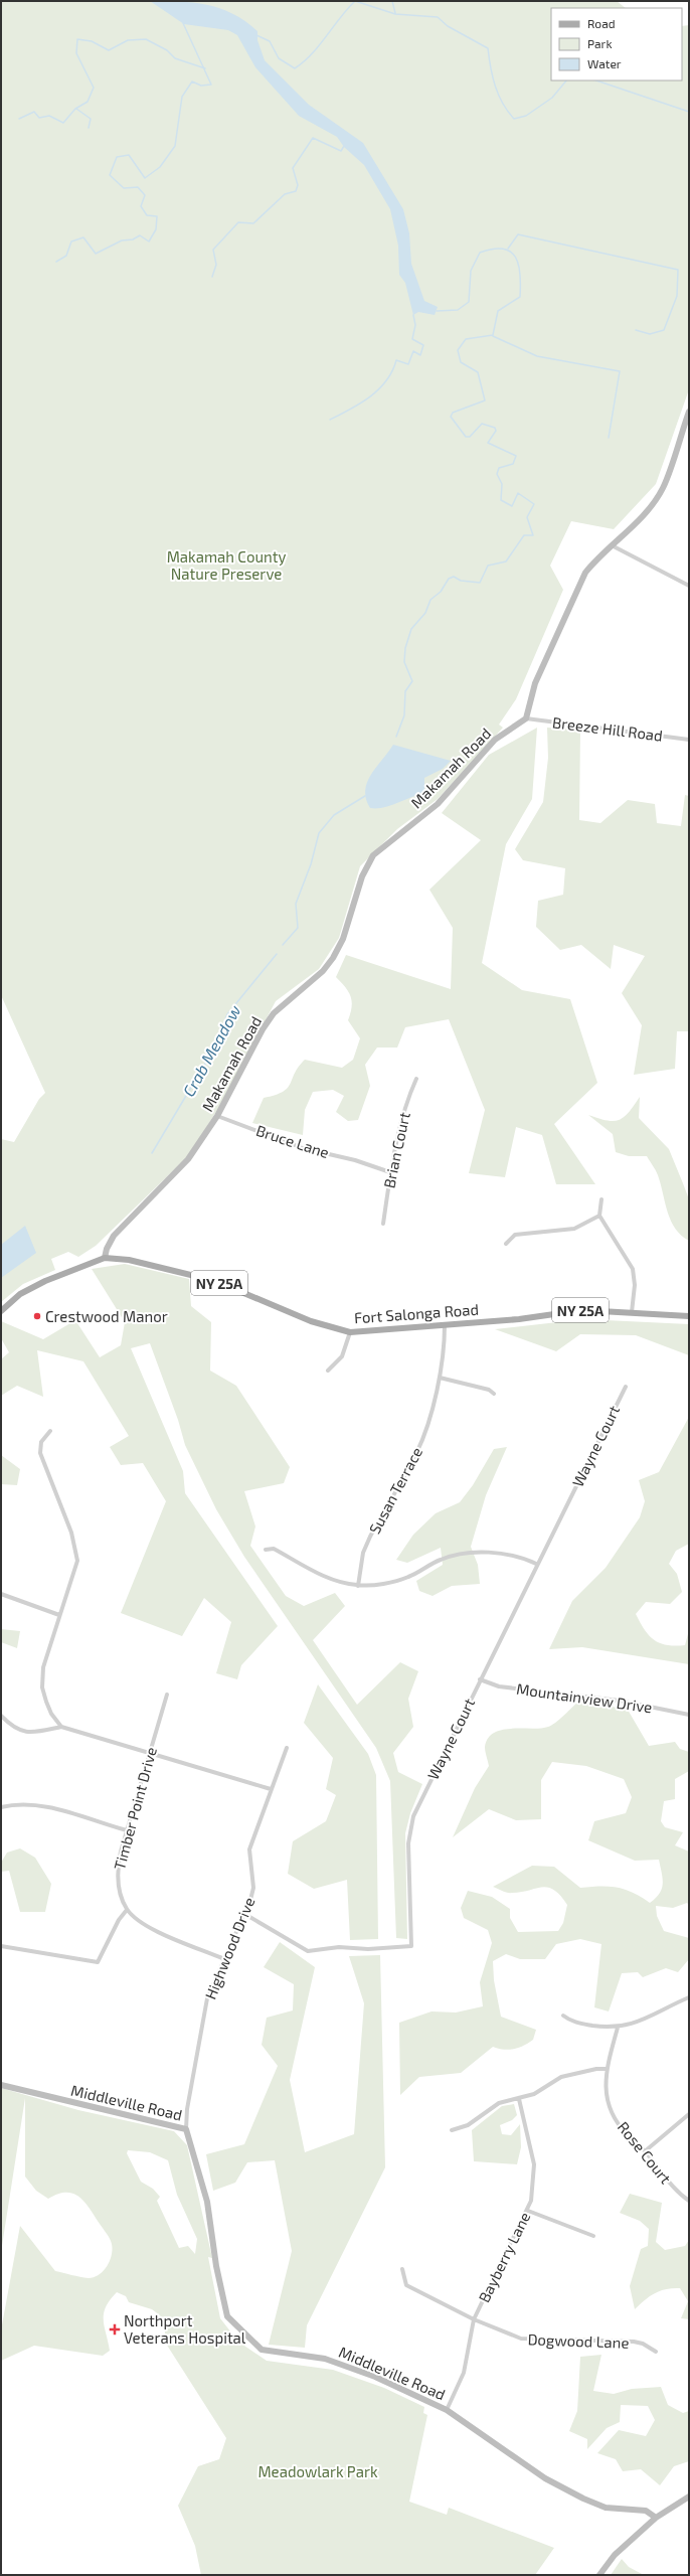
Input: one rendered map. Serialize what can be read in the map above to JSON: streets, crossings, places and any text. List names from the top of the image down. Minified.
{"streets":{"main road":["NY 25A","Fort Salonga Road"],"street":["Breeze Hill Road","Makamah Road","Bruce Lane","Brian Court","Wayne Court","Susan Terrace","Mountainview Drive","Timber Point Drive","Highwood Drive","Middleville Road","Rose Court","Bayberry Lane","Dogwood Lane"]},"crossings":[["Breeze Hill Road","Makamah Road"],["Makamah Road","Bruce Lane"],["Makamah Road","Fort Salonga Road"],["Bruce Lane","Brian Court"],["Fort Salonga Road","Susan Terrace"],["Wayne Court","Mountainview Drive"],["Wayne Court","Highwood Drive"],["Highwood Drive","Middleville Road"],["Middleville Road","Bayberry Lane"],["Bayberry Lane","Dogwood Lane"]],"water":["Crab Meadow"],"parks":["Makamah County Nature Preserve","Meadowlark Park"],"places":{"other":["Crestwood Manor"],"health":["Northport Veterans Hospital"]},"legend":["Road","Park","Water"]}
